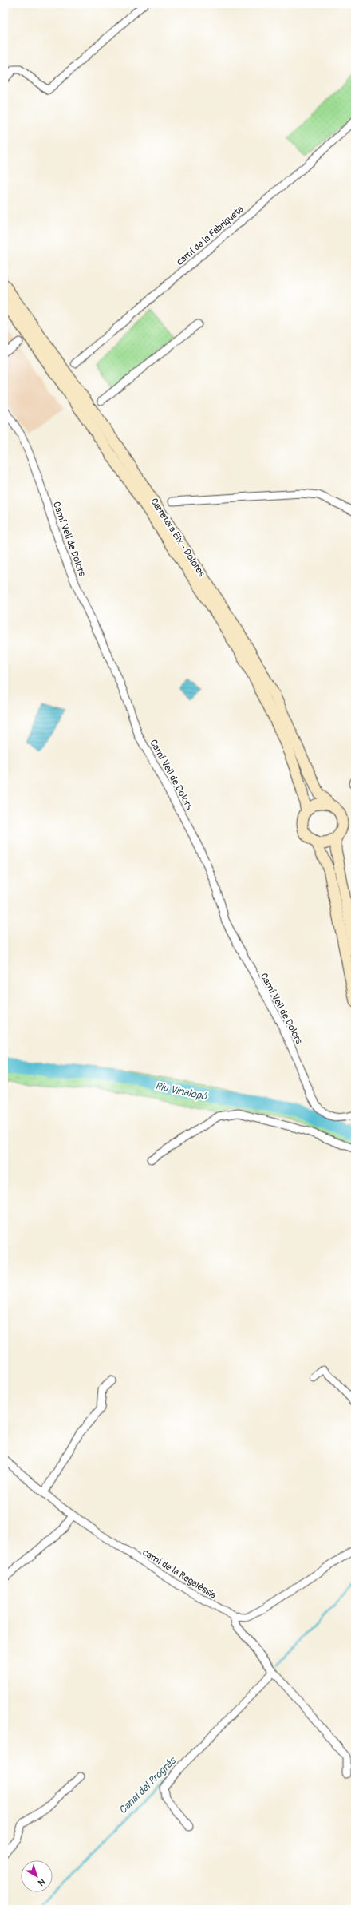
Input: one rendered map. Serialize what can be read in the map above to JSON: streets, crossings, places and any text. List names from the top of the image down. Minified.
{"streets":{"main road":["Carretera Elx - Dolores"],"street":["camí de la Fabriqueta","Camí Vell de Dolors","camí de la Regalèssia"]},"water":["Riu Vinalopó","Canal del Progrés"],"north":"bottom right"}
